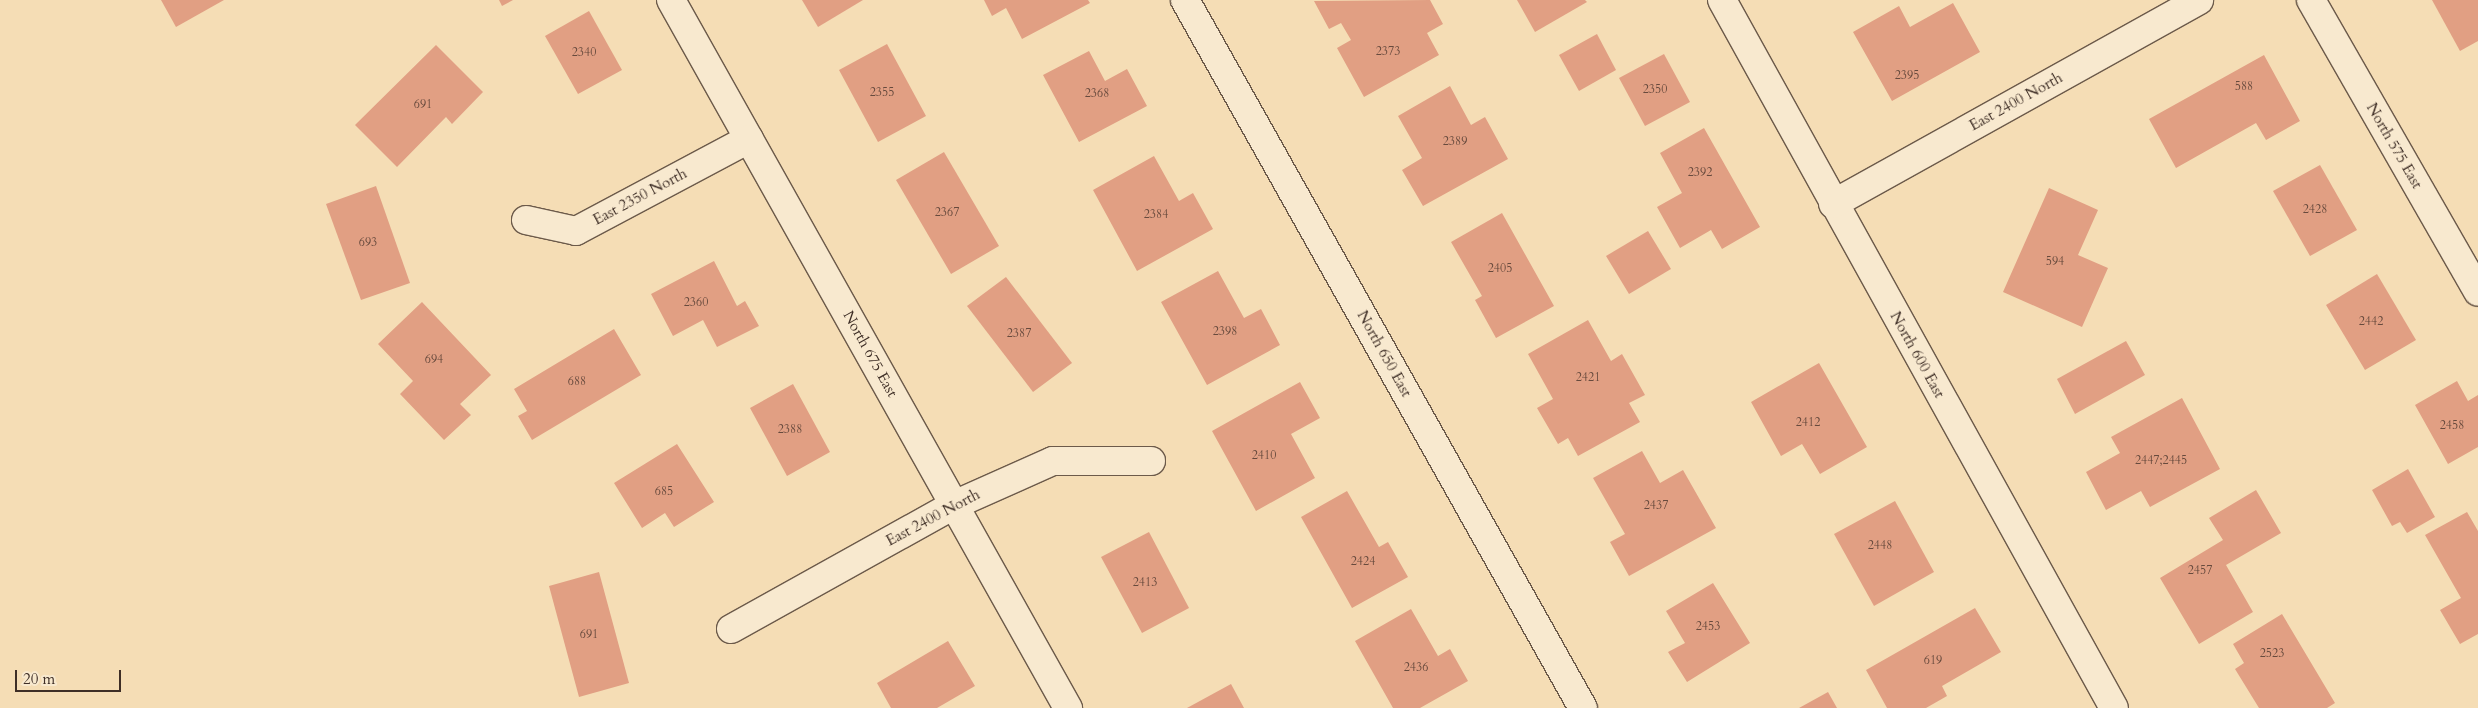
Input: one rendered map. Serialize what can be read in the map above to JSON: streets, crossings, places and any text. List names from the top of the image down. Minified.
{"streets":{"street":["East 2400 North","North 575 East","East 2350 North","North 675 East","North 650 East","North 600 East"]},"crossings":[["East 2400 North","North 675 East"],["East 2400 North","North 600 East"],["East 2350 North","North 675 East"]],"house_numbers":["2373","2340","2395","588","2350","2355","2368","691","2389","2392","2428","2367","2384","693","594","2405","2360","2442","2398","2387","694","2421","688","2412","2458","2388","2410","2447;2445","685","2437","2448","2424","2457","2413","2453","691","2523","619","2436"],"scale_bar":"20 m"}
